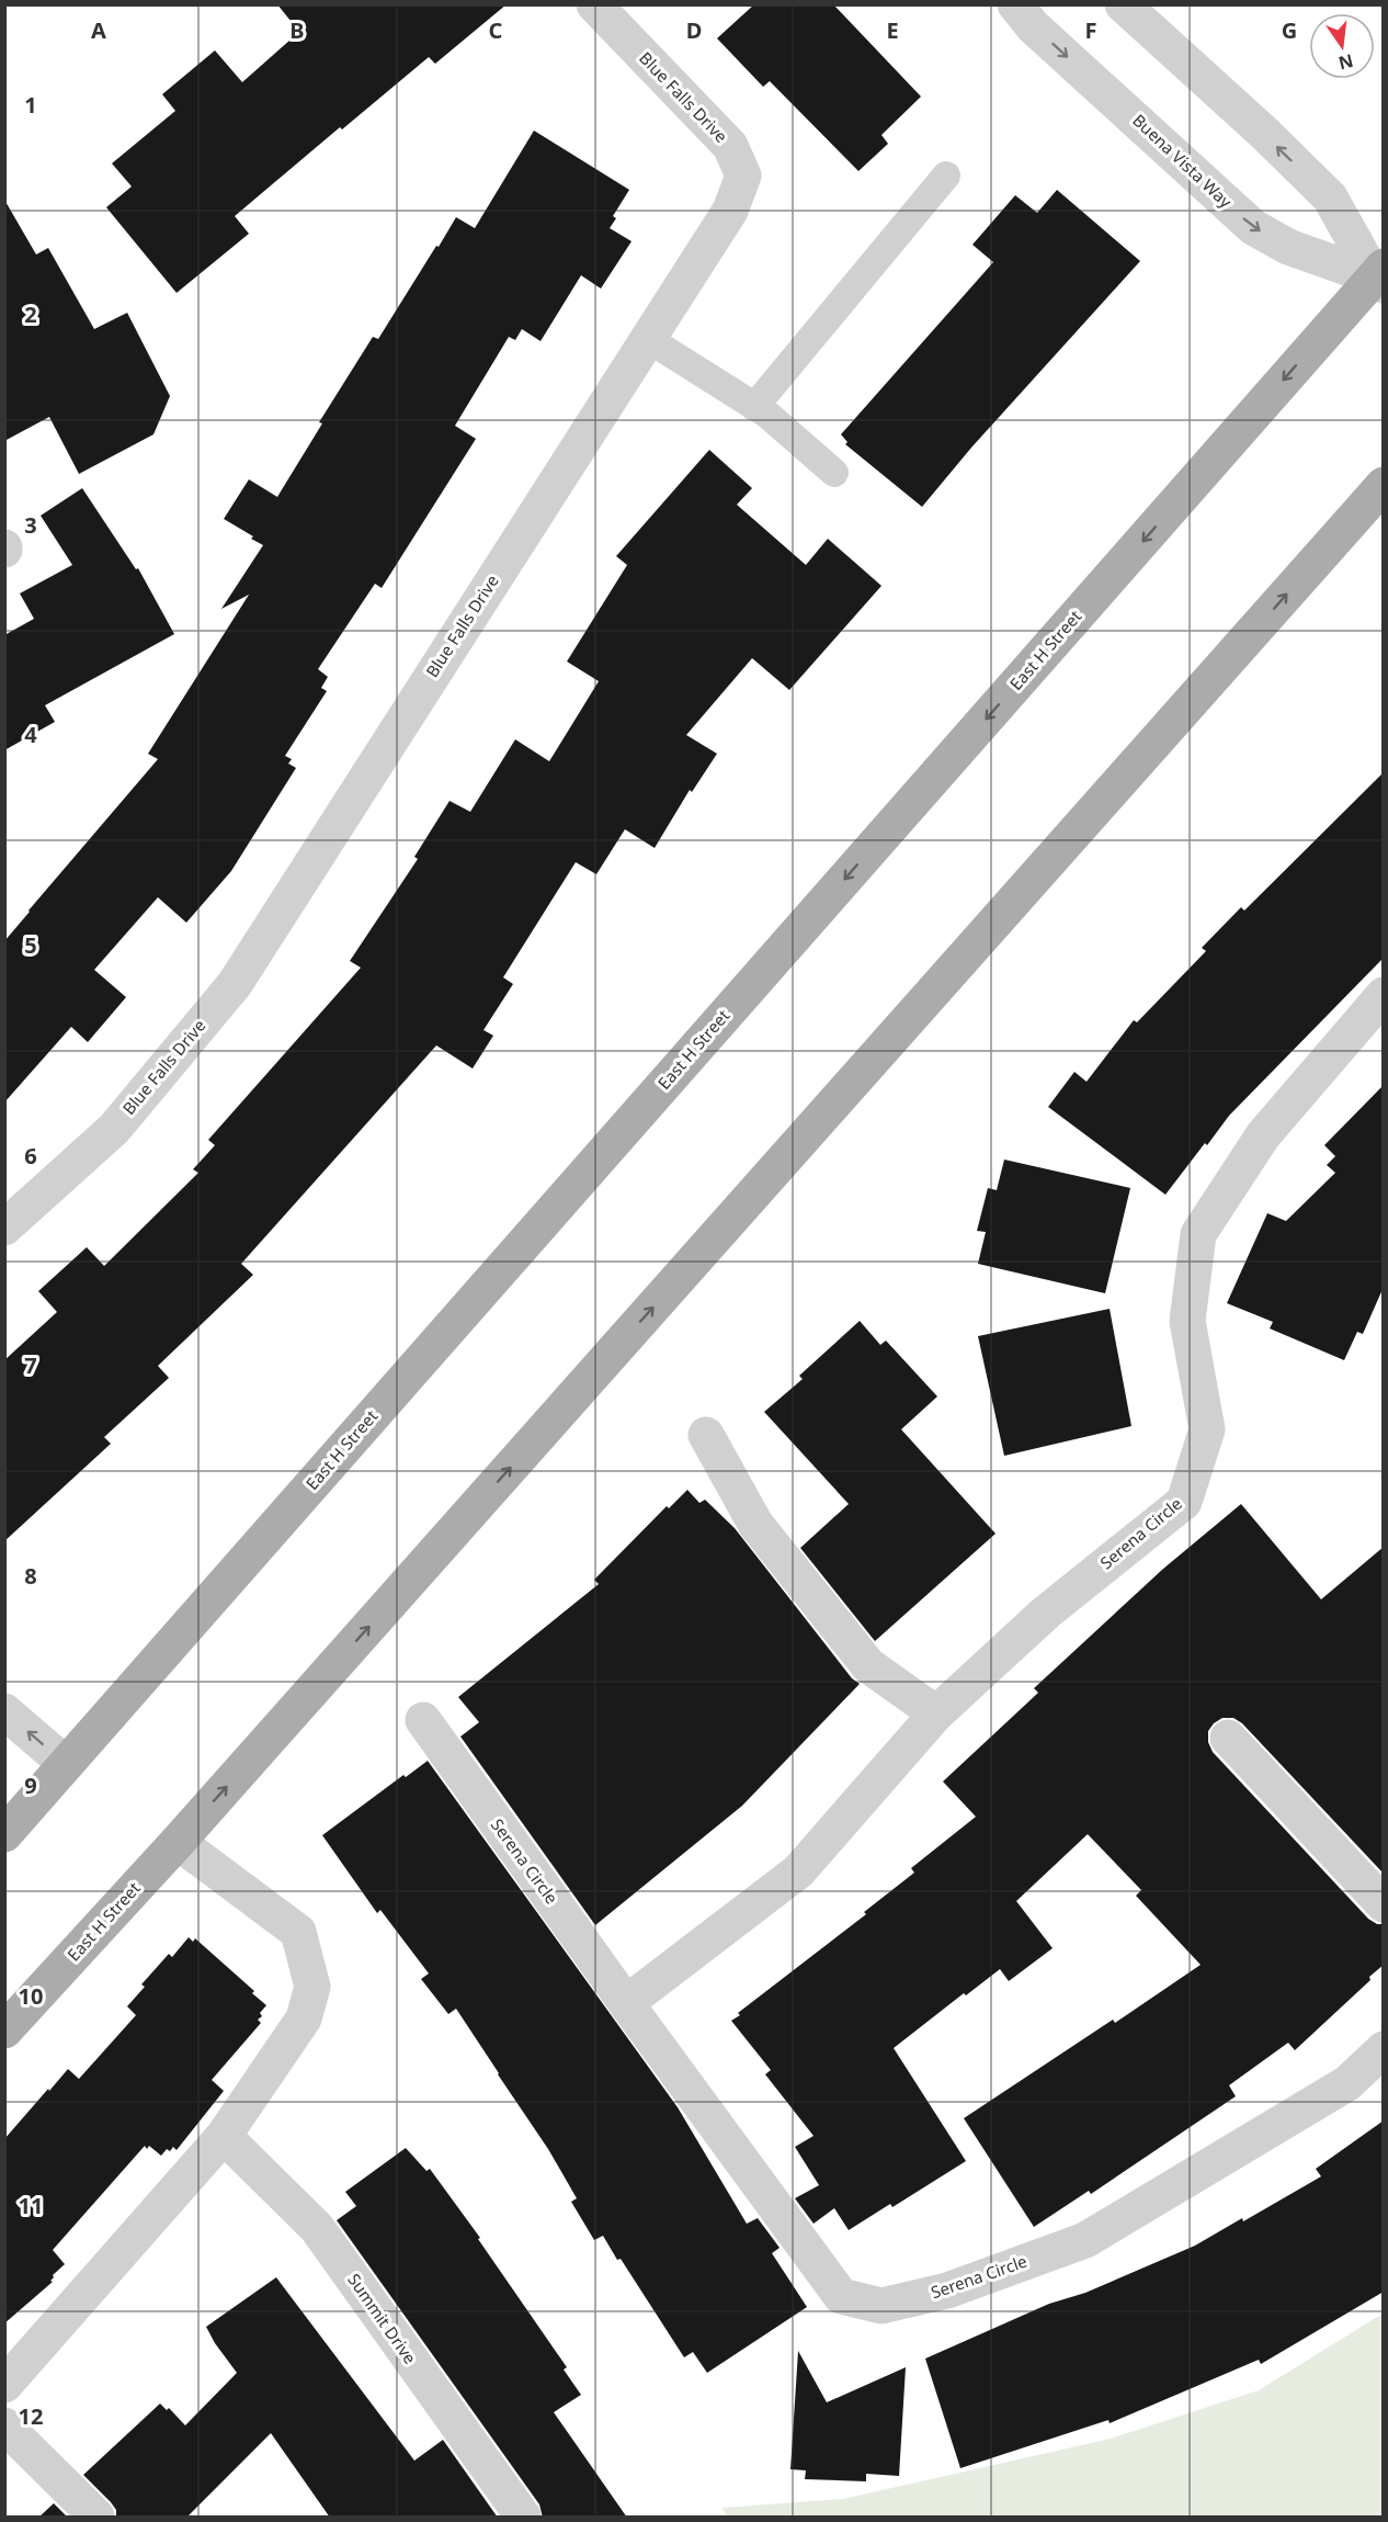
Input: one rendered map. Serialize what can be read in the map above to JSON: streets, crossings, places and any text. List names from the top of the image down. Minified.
{"streets":{"main road":["East H Street"],"street":["Blue Falls Drive","Buena Vista Way","Serena Circle","Summit Drive"]},"crossings":[["Buena Vista Way","East H Street"]],"north":"bottom","grid":{"columns":["A","B","C","D","E","F","G"],"rows":["1","2","3","4","5","6","7","8","9","10","11","12"]}}
